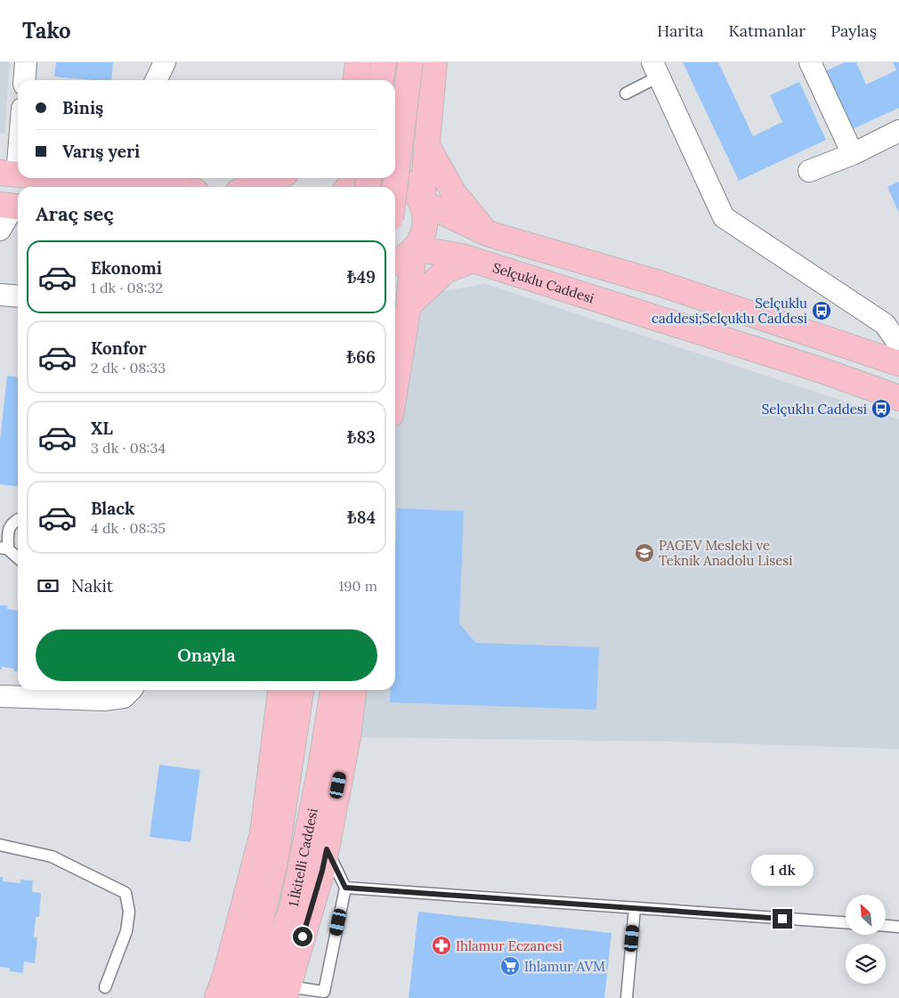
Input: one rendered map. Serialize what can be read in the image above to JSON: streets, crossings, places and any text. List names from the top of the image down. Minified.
{"streets":{"main road":["Selçuklu Caddesi","1.İkitelli Caddesi"]},"places":{"bus stop":["Selçuklu caddesi;Selçuklu Caddesi","Selçuklu Caddesi"],"school or university":["PAGEV Mesleki ve Teknik Anadolu Lisesi"],"pharmacy":["Ihlamur Eczanesi"],"supermarket":["Ihlamur AVM"]},"north":"top left","page":{"header":"Tako","nav":["Harita","Katmanlar","Paylaş"],"banner":["Biniş","Varış yeri"],"heading":"Araç seç","list":[{"name":"Ekonomi","note":"1 dk · 08:32","value":"₺49"},{"name":"Konfor","note":"2 dk · 08:33","value":"₺66"},{"name":"XL","note":"3 dk · 08:34","value":"₺83"},{"name":"Black","note":"4 dk · 08:35","value":"₺84"}],"pay":["Nakit","190 m"],"buttons":"Onayla","bubble":"1 dk"}}
